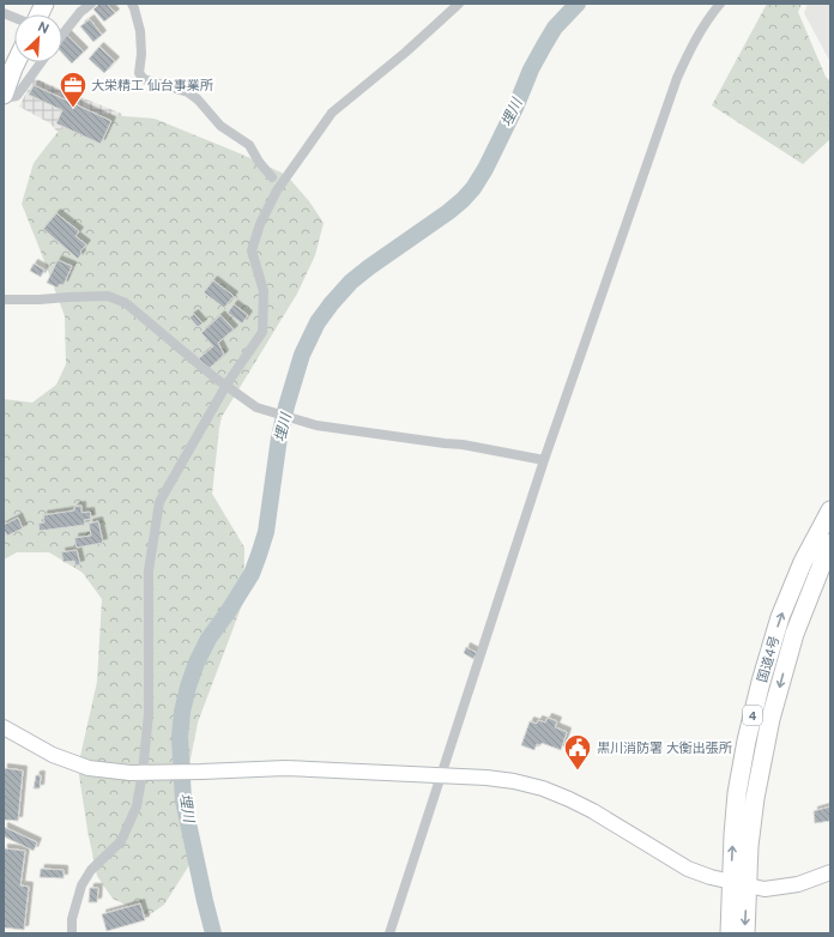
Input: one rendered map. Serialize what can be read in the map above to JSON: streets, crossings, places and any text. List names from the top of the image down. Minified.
{"streets":{"highway":["国道4号","4"]},"water":["埋川"],"places":{"office":["大栄精工 仙台事業所"],"public building":["黒川消防署 大衡出張所"]},"north":"top right"}
